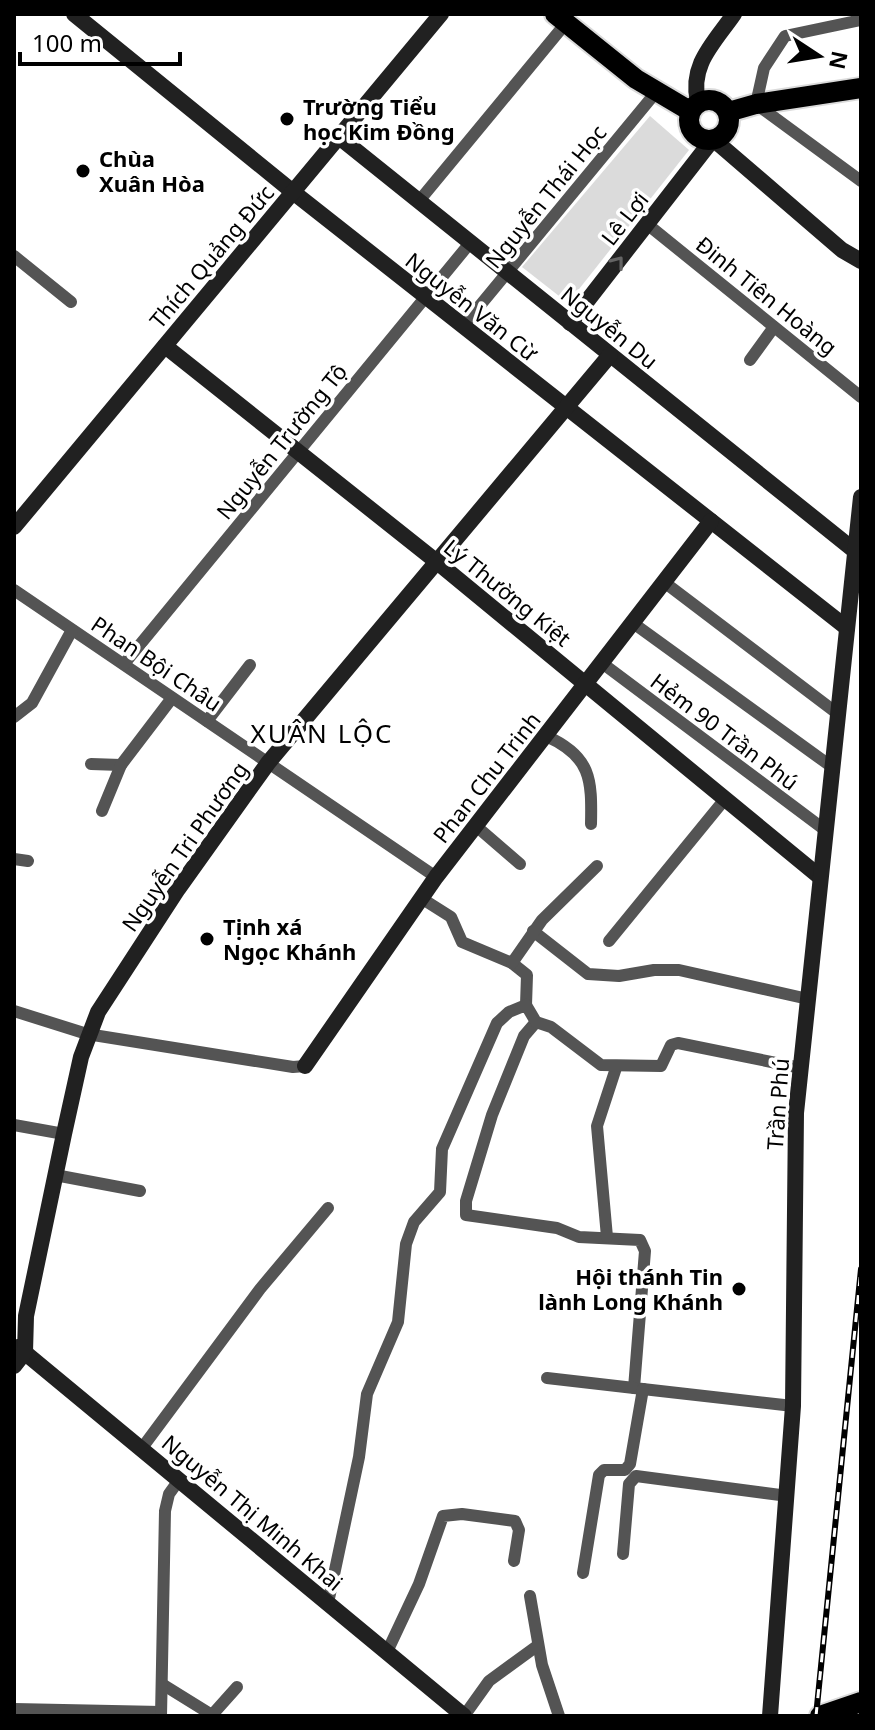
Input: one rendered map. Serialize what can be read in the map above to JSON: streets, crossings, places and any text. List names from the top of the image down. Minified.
{"streets":{"street":["Nguyễn Thái Học","Lê Lợi","Thích Quảng Đức","Đinh Tiên Hoàng","Nguyễn Văn Cừ","Nguyễn Du","Nguyễn Trường Tộ","Lý Thường Kiệt","Phan Bội Châu","Hẻm 90 Trần Phú","Phan Chu Trinh","Nguyễn Tri Phương","Trần Phú","Nguyễn Thị Minh Khai"]},"crossings":[["Nguyễn Thái Học","Nguyễn Văn Cừ"],["Nguyễn Thái Học","Nguyễn Du"],["Lê Lợi","Đinh Tiên Hoàng"],["Lê Lợi","Nguyễn Du"],["Thích Quảng Đức","Nguyễn Văn Cừ"],["Thích Quảng Đức","Nguyễn Du"],["Thích Quảng Đức","Lý Thường Kiệt"],["Nguyễn Văn Cừ","Nguyễn Trường Tộ"],["Nguyễn Văn Cừ","Phan Chu Trinh"],["Nguyễn Văn Cừ","Nguyễn Tri Phương"],["Nguyễn Văn Cừ","Trần Phú"],["Nguyễn Du","Nguyễn Trường Tộ"],["Nguyễn Du","Nguyễn Tri Phương"],["Nguyễn Du","Trần Phú"],["Nguyễn Trường Tộ","Lý Thường Kiệt"],["Nguyễn Trường Tộ","Phan Bội Châu"],["Lý Thường Kiệt","Phan Chu Trinh"],["Lý Thường Kiệt","Nguyễn Tri Phương"],["Lý Thường Kiệt","Trần Phú"],["Phan Bội Châu","Phan Chu Trinh"],["Phan Bội Châu","Nguyễn Tri Phương"],["Hẻm 90 Trần Phú","Phan Chu Trinh"],["Hẻm 90 Trần Phú","Trần Phú"],["Nguyễn Tri Phương","Nguyễn Thị Minh Khai"]],"one_way":["Lê Lợi"],"districts":["XUÂN LỘC"],"places":["Trường Tiểu học Kim Đồng","Chùa Xuân Hòa","Tịnh xá Ngọc Khánh","Hội thánh Tin lành Long Khánh"],"scale_bar":"100 m","north":"right"}
